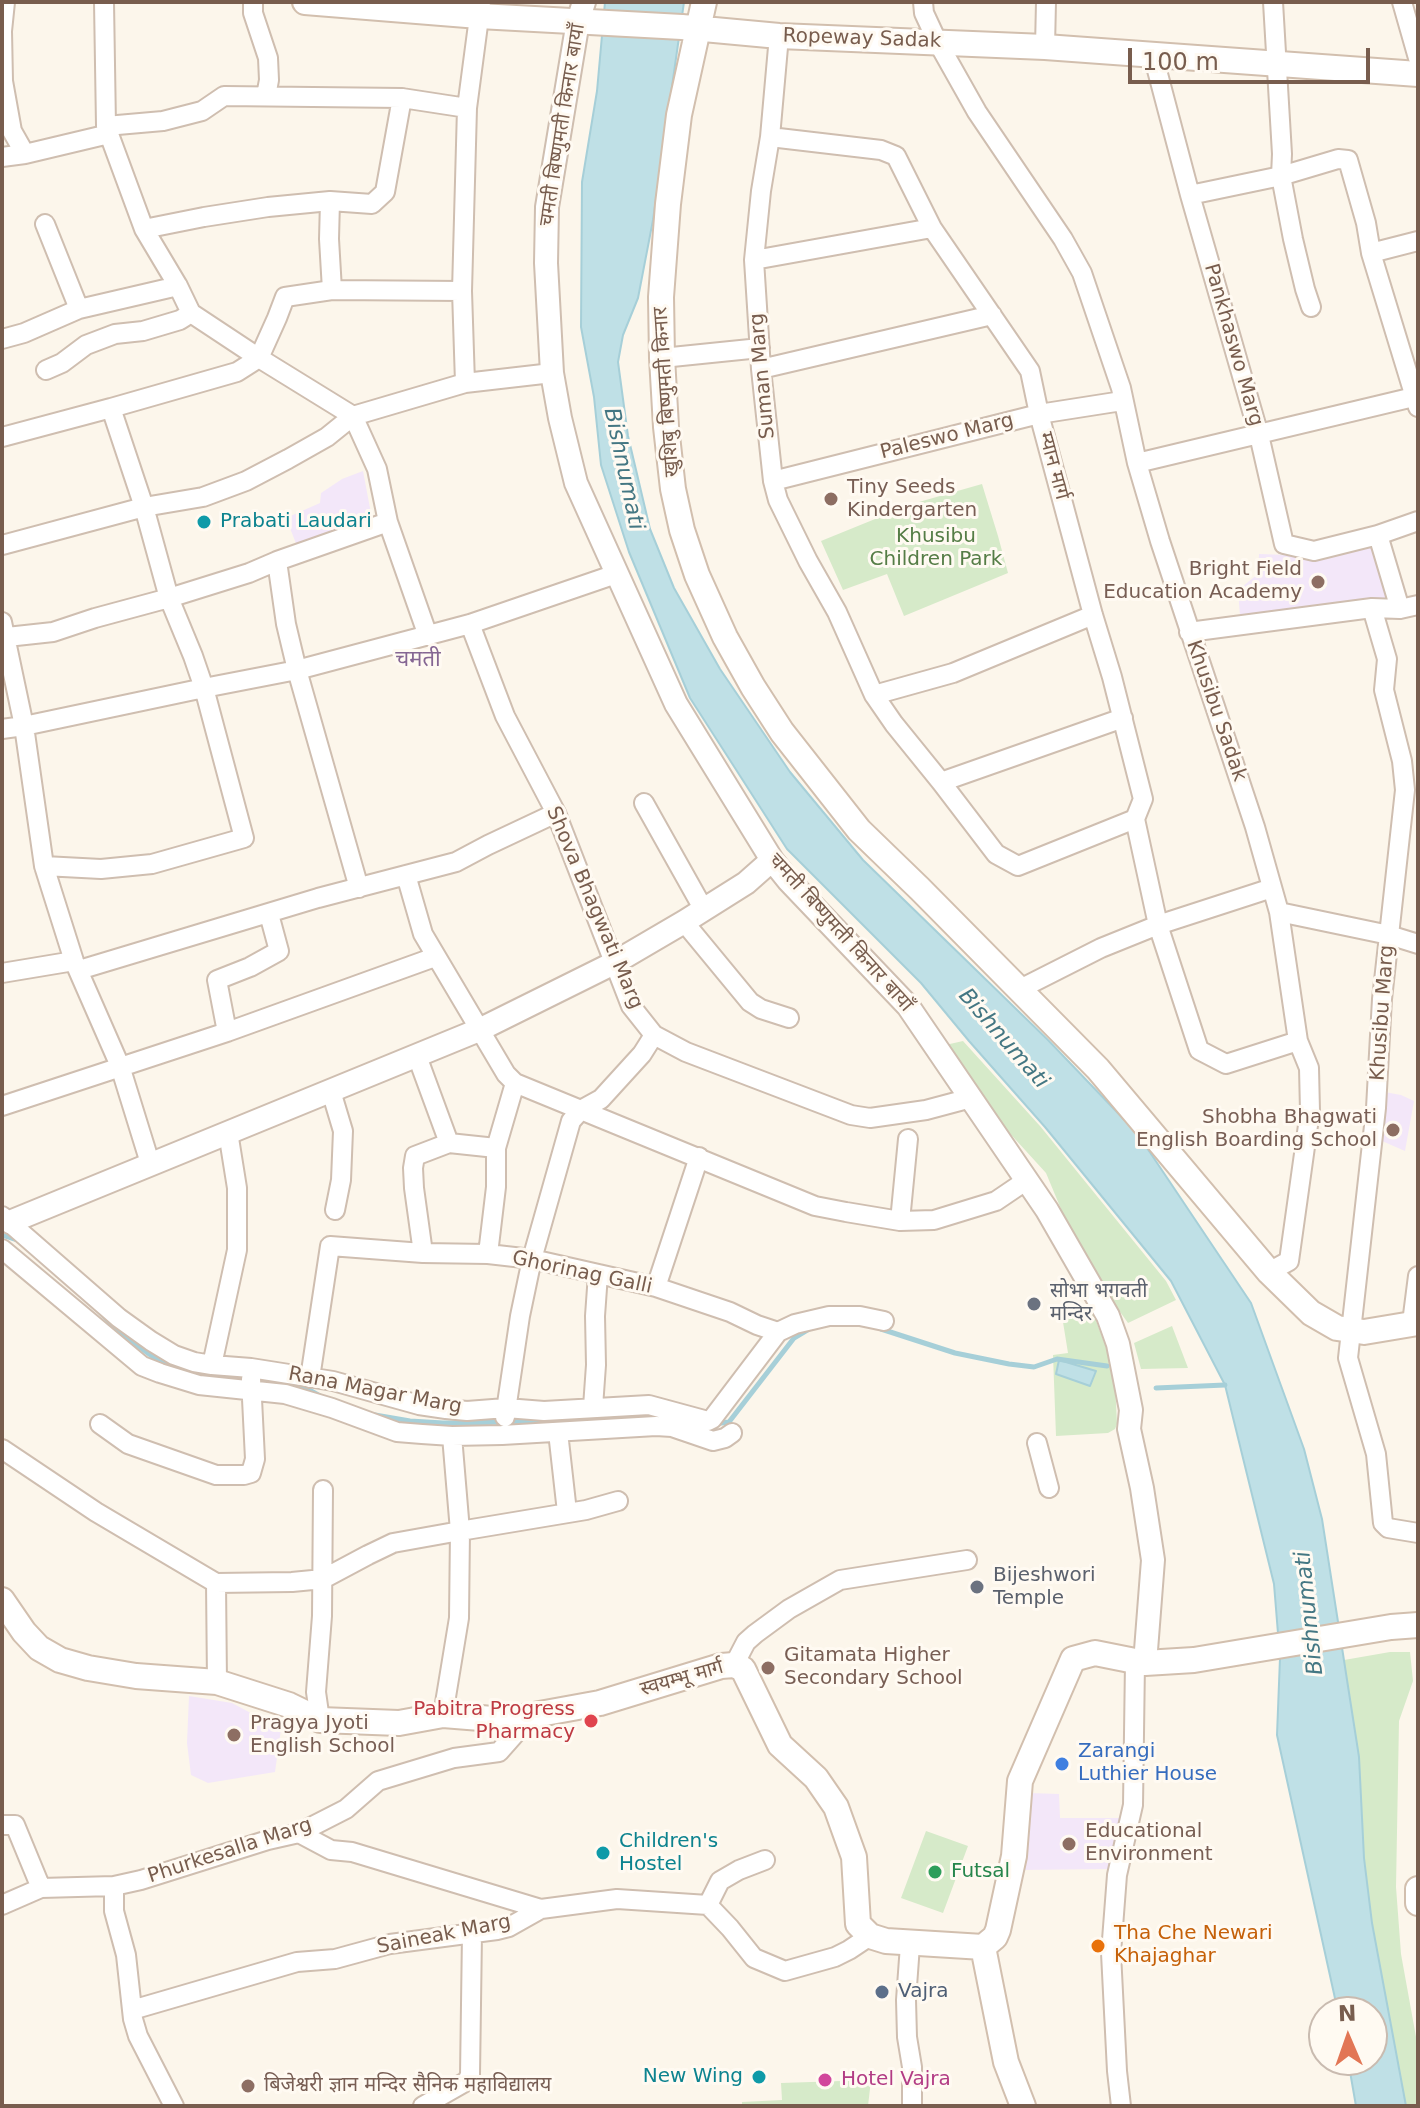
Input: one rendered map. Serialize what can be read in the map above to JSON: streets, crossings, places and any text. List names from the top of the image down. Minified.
{"streets":{"main road":["Ropeway Sadak","खुशिबु बिष्णुमती किनार","स्वयम्भू मार्ग"],"street":["चमती बिष्णुमती किनार बायाँ","Pankhaswo Marg","Suman Marg","Paleswo Marg","म्यान मार्ग","Khusibu Sadak","Shova Bhagwati Marg","Khusibu Marg","Ghorinag Galli","Rana Magar Marg","Phurkesalla Marg","Saineak Marg"]},"crossings":[["Ropeway Sadak","चमती बिष्णुमती किनार बायाँ"],["Ropeway Sadak","Pankhaswo Marg"],["Ropeway Sadak","Suman Marg"],["Ropeway Sadak","खुशिबु बिष्णुमती किनार"],["Ropeway Sadak","Khusibu Sadak"],["चमती बिष्णुमती किनार बायाँ","Shova Bhagwati Marg"],["Suman Marg","Paleswo Marg"],["Suman Marg","म्यान मार्ग"],["खुशिबु बिष्णुमती किनार","Khusibu Sadak"],["खुशिबु बिष्णुमती किनार","Khusibu Marg"],["Paleswo Marg","म्यान मार्ग"],["Paleswo Marg","Khusibu Sadak"],["म्यान मार्ग","Khusibu Sadak"],["Ghorinag Galli","Rana Magar Marg"],["स्वयम्भू मार्ग","Phurkesalla Marg"]],"districts":["चमती"],"water":["Bishnumati"],"parks":["Khusibu Children Park"],"places":["Tiny Seeds Kindergarten","Prabati Laudari","Bright Field Education Academy","Shobha Bhagwati English Boarding School","सोभा भगवती मन्दिर","Bijeshwori Temple","Gitamata Higher Secondary School","Pabitra Progress Pharmacy","Pragya Jyoti English School","Zarangi Luthier House","Educational Environment","Children's Hostel","Futsal","Tha Che Newari Khajaghar","Vajra","New Wing","Hotel Vajra","बिजेश्वरी ज्ञान मन्दिर सैनिक महाविद्यालय"],"scale_bar":"100 m","north":"top"}
